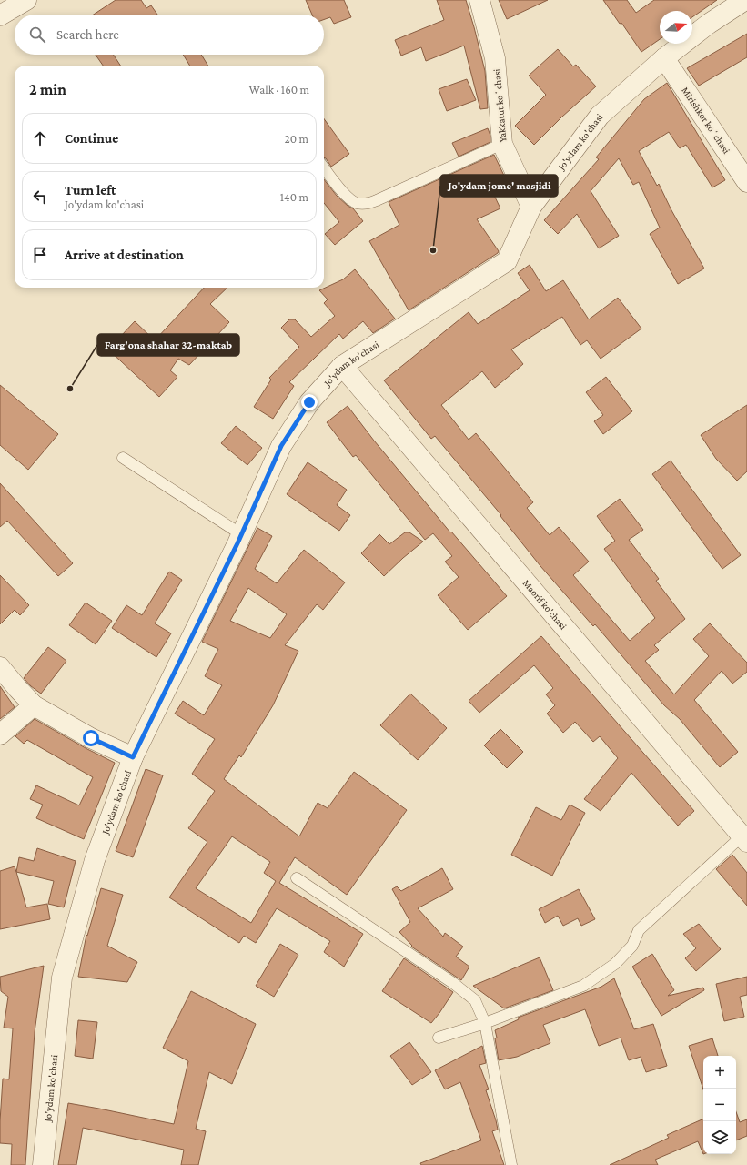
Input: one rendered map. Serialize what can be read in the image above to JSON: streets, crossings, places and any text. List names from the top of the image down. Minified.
{"streets":{"street":["Yakkatut koʻchasi","Mirishkor koʻchasi","Jo'ydam ko'chasi","Maorif ko'chasi"]},"crossings":[["Yakkatut koʻchasi","Jo'ydam ko'chasi"],["Mirishkor koʻchasi","Jo'ydam ko'chasi"],["Jo'ydam ko'chasi","Maorif ko'chasi"]],"places":["Jo'ydam jome' masjidi","Farg'ona shahar 32-maktab"],"north":"right","page":{"search":"Search here","heading":["2 min","Walk · 160 m"],"list":[["Continue","20 m"],["Turn left","Jo'ydam ko'chasi","140 m"],"Arrive at destination"],"map_buttons":["+","−"]}}
